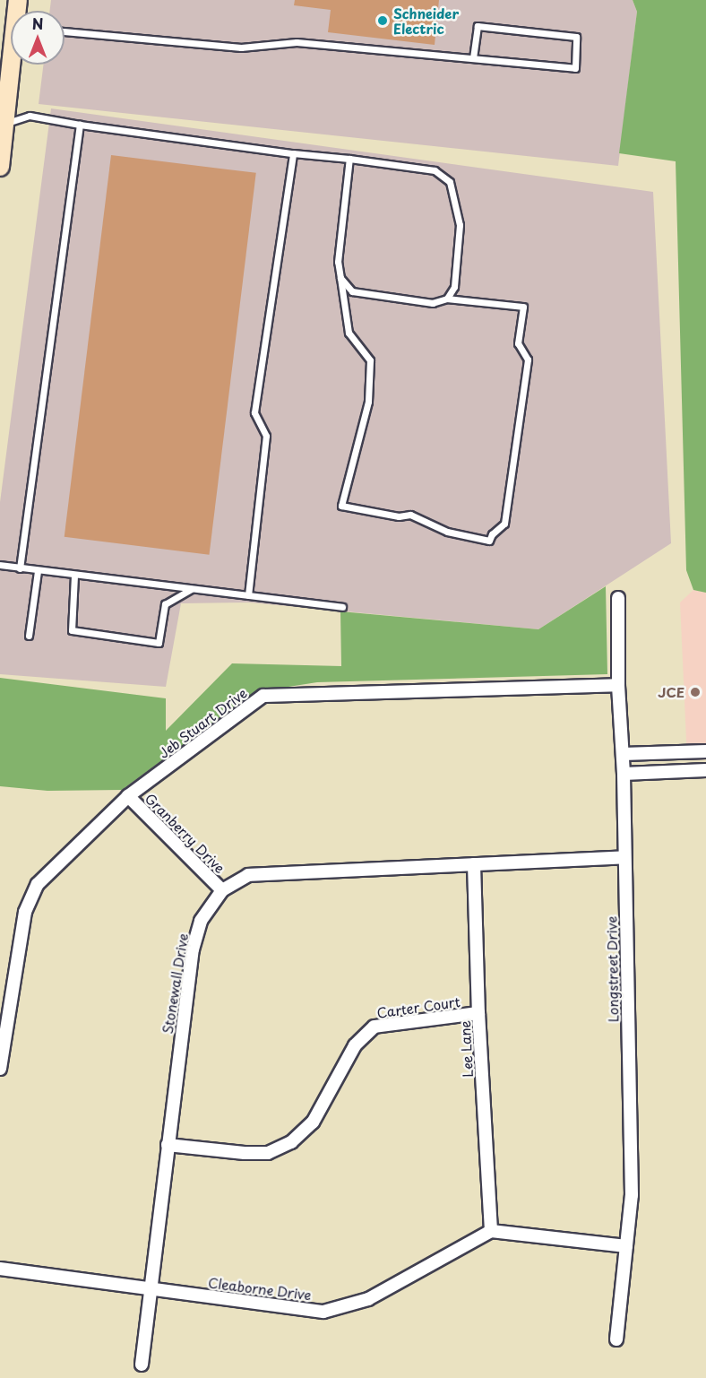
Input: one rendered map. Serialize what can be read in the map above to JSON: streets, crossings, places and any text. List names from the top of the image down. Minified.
{"streets":{"street":["Jeb Stuart Drive","Granberry Drive","Longstreet Drive","Stonewall Drive","Carter Court","Lee Lane","Cleaborne Drive"]},"crossings":[["Jeb Stuart Drive","Granberry Drive"],["Jeb Stuart Drive","Longstreet Drive"],["Granberry Drive","Stonewall Drive"],["Longstreet Drive","Stonewall Drive"],["Stonewall Drive","Carter Court"],["Stonewall Drive","Lee Lane"],["Stonewall Drive","Cleaborne Drive"],["Carter Court","Lee Lane"],["Lee Lane","Cleaborne Drive"]],"places":["Schneider Electric","JCE"],"north":"top"}
